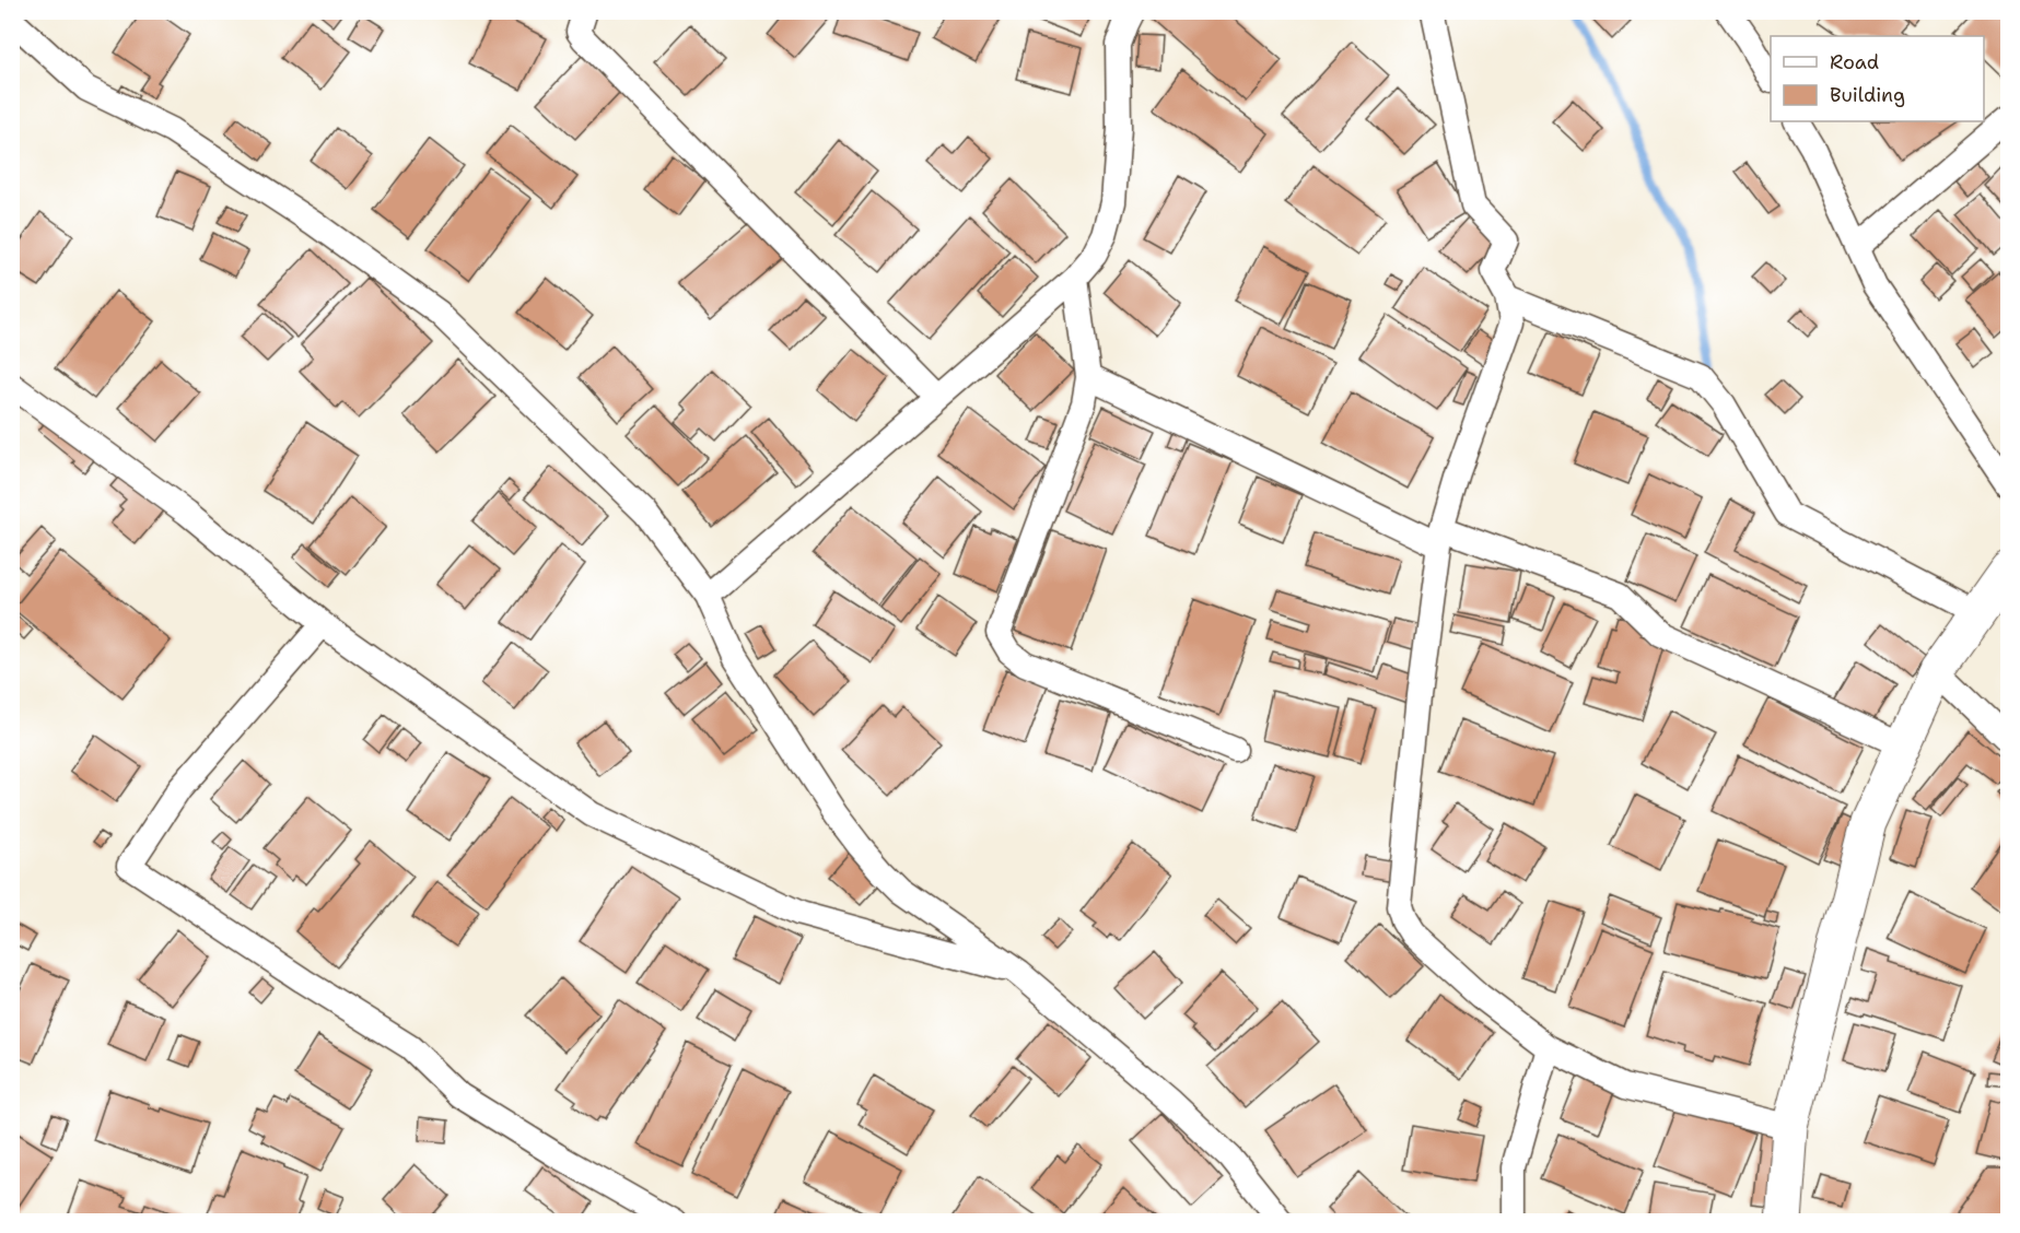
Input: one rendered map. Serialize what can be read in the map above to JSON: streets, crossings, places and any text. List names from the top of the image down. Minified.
{"legend":["Road","Building"]}
